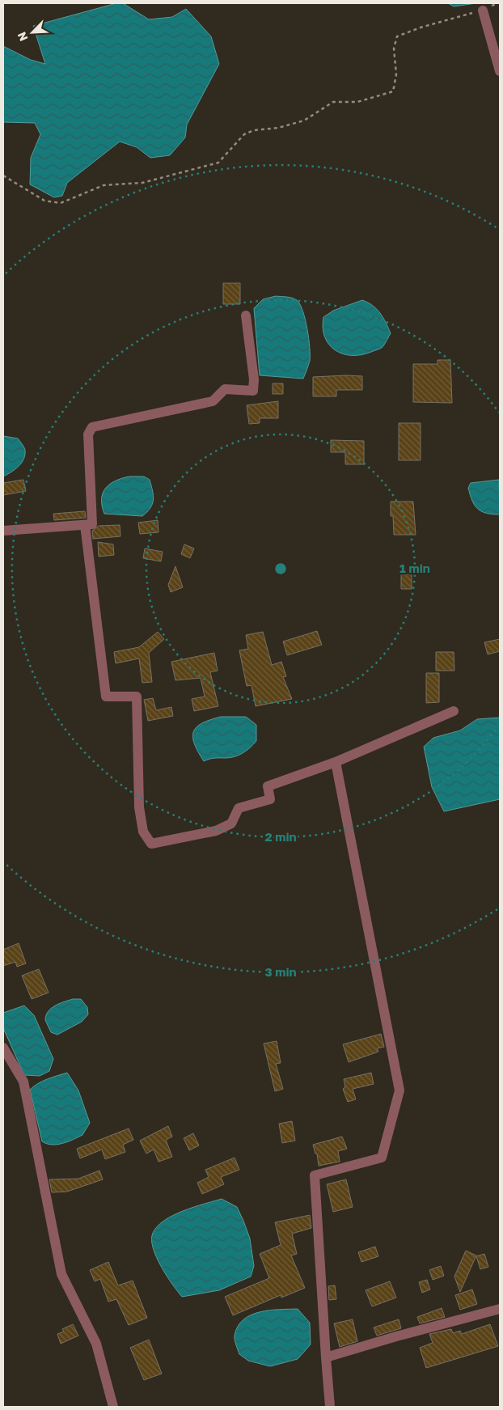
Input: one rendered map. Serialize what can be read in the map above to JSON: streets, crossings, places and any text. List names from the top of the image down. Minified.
{"north":"bottom left","rings":["1 min","2 min","3 min"]}
